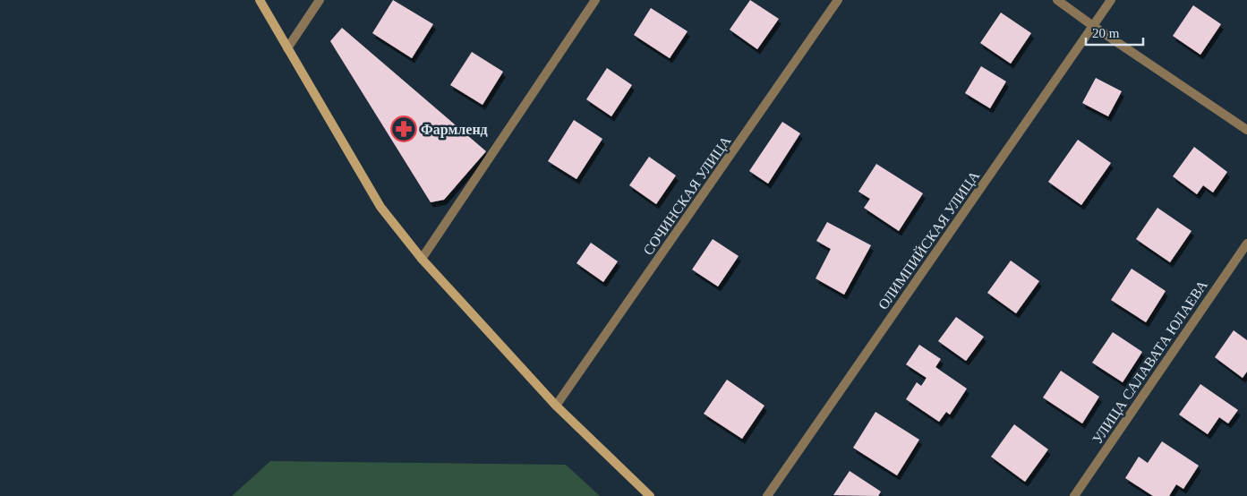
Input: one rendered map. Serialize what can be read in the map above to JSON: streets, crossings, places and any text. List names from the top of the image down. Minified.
{"streets":{"street":["СОЧИНСКАЯ УЛИЦА","ОЛИМПИЙСКАЯ УЛИЦА","УЛИЦА САЛАВАТА ЮЛАЕВА"]},"places":{"pharmacy":["Фармленд"]},"scale_bar":"20 m"}
